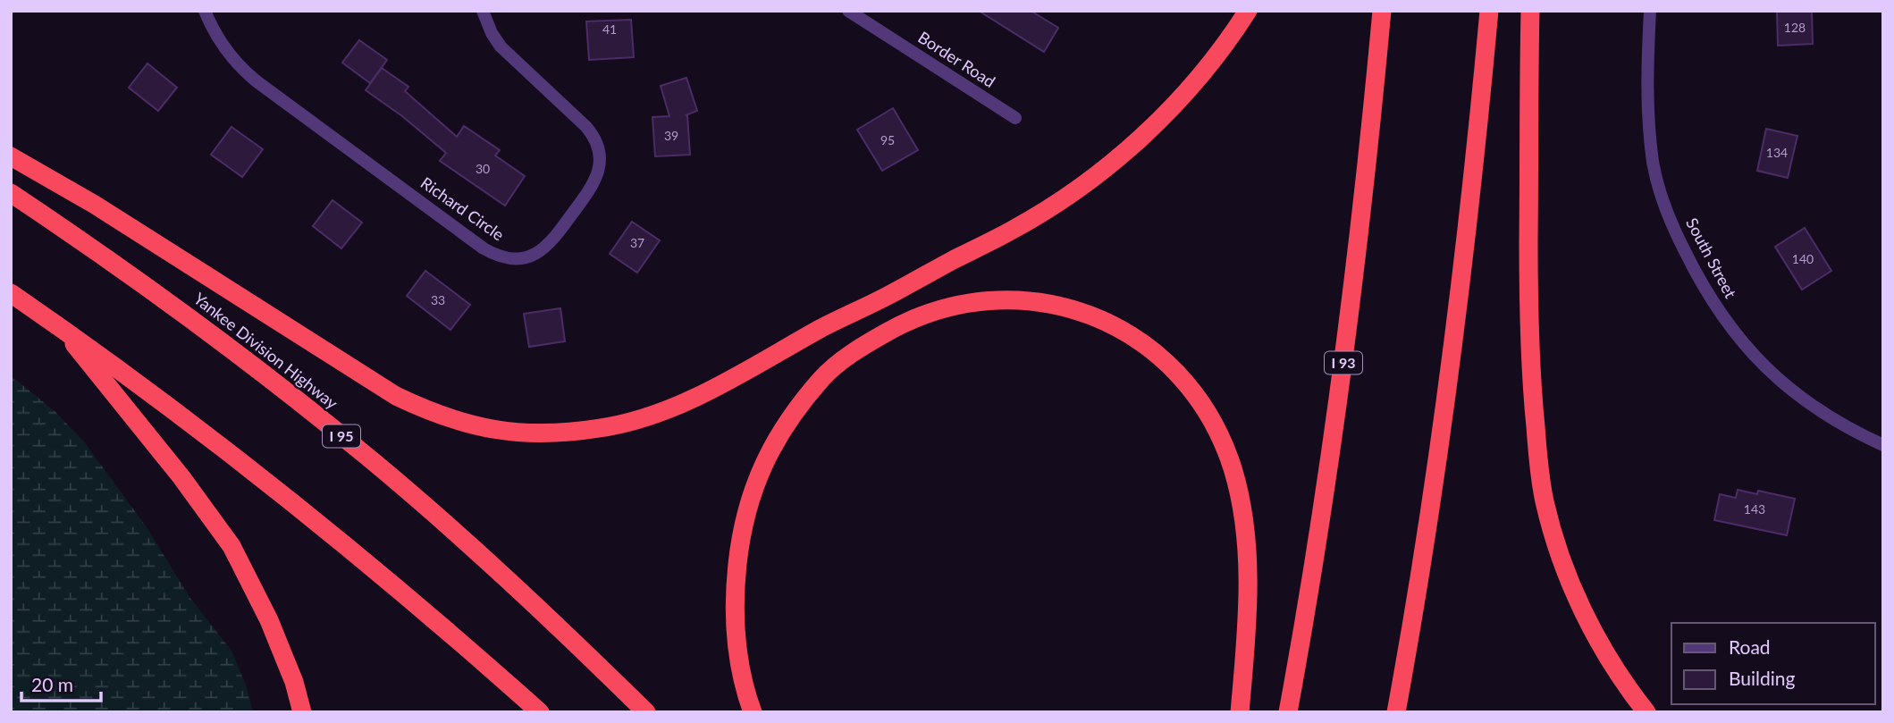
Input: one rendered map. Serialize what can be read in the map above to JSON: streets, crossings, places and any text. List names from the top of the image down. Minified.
{"streets":{"highway":["Yankee Division Highway","I 93","I 95"],"street":["Border Road","Richard Circle","South Street"]},"house_numbers":["128","41","39","95","134","30","37","140","33","143"],"legend":["Road","Building"],"scale_bar":"20 m"}
